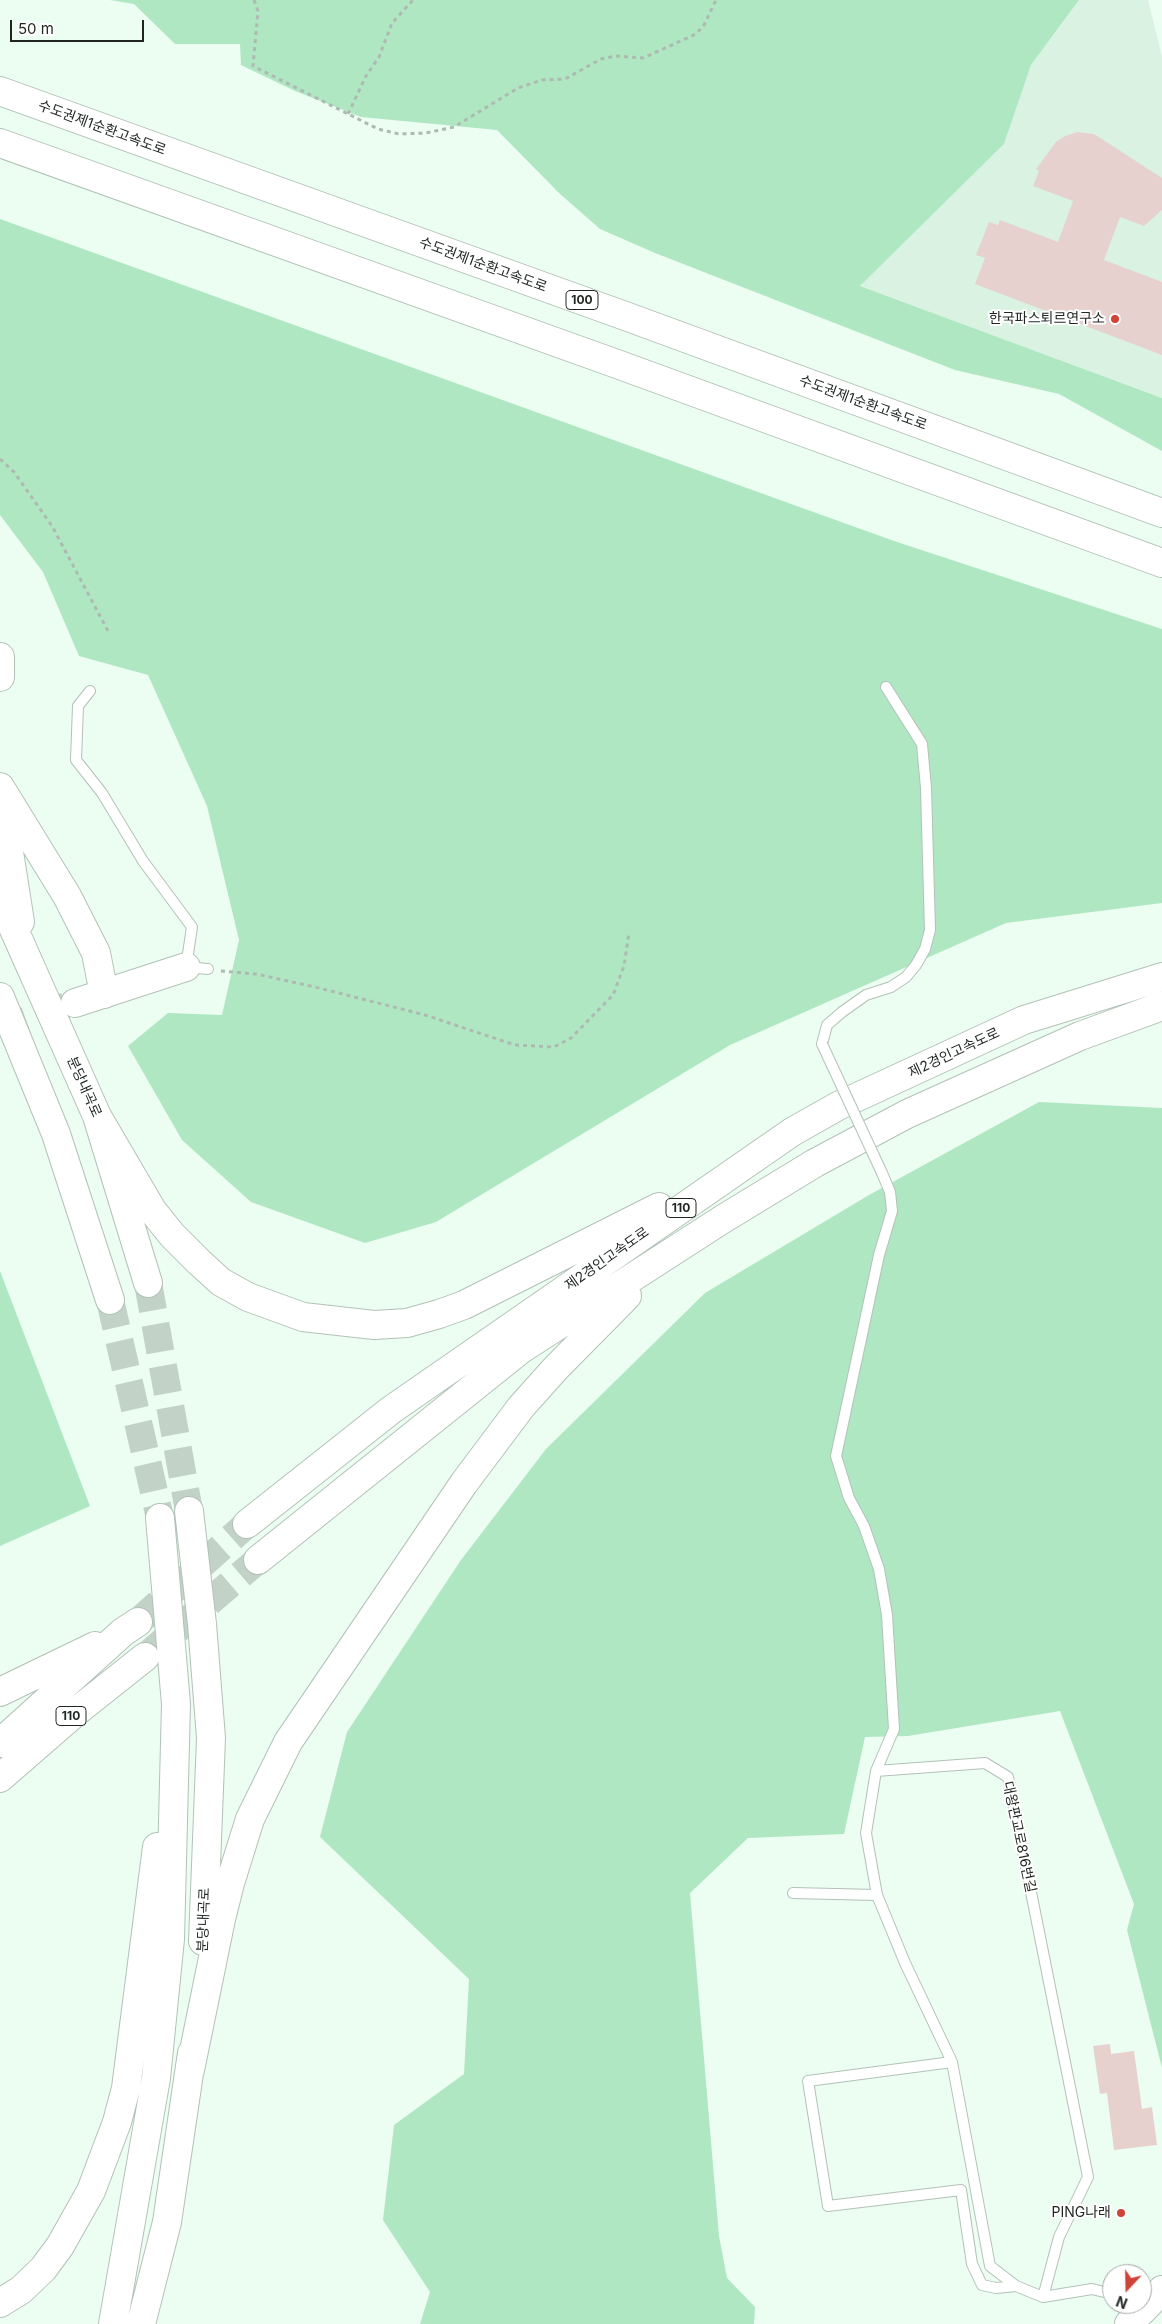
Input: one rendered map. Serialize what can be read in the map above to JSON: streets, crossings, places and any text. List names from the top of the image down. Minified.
{"streets":{"main road":["수도권제1순환고속도로","100","제2경인고속도로","분당내곡로","110"],"lane":["대왕판교로816번길"]},"places":["한국파스퇴르연구소","PING나래"],"scale_bar":"50 m","north":"bottom"}
